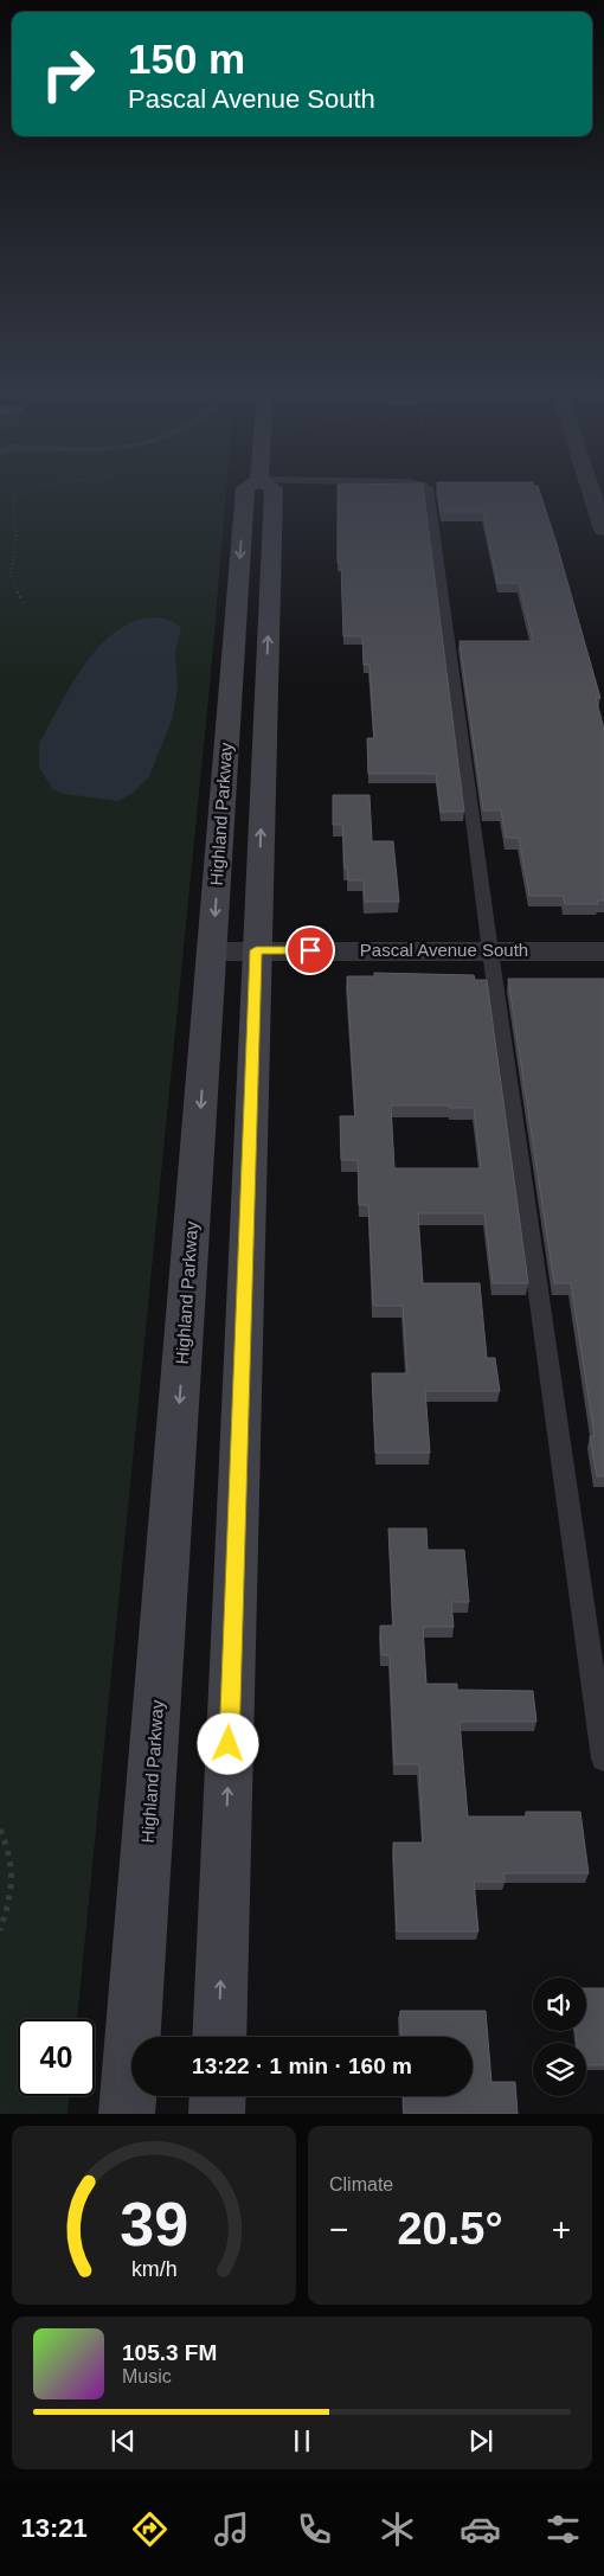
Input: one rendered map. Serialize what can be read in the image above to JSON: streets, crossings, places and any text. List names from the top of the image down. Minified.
{"streets":{"street":["Highland Parkway","Pascal Avenue South"]},"crossings":[["Highland Parkway","Pascal Avenue South"]],"page":{"turn":["150 m","Pascal Avenue South"],"limit":"40","trip":"13:22 · 1 min · 160 m","tile":"Climate","heat":["−","20.5°","+"],"song":["105.3 FM","Music"],"tabs":"13:21","gauge":["39","km/h"]}}
